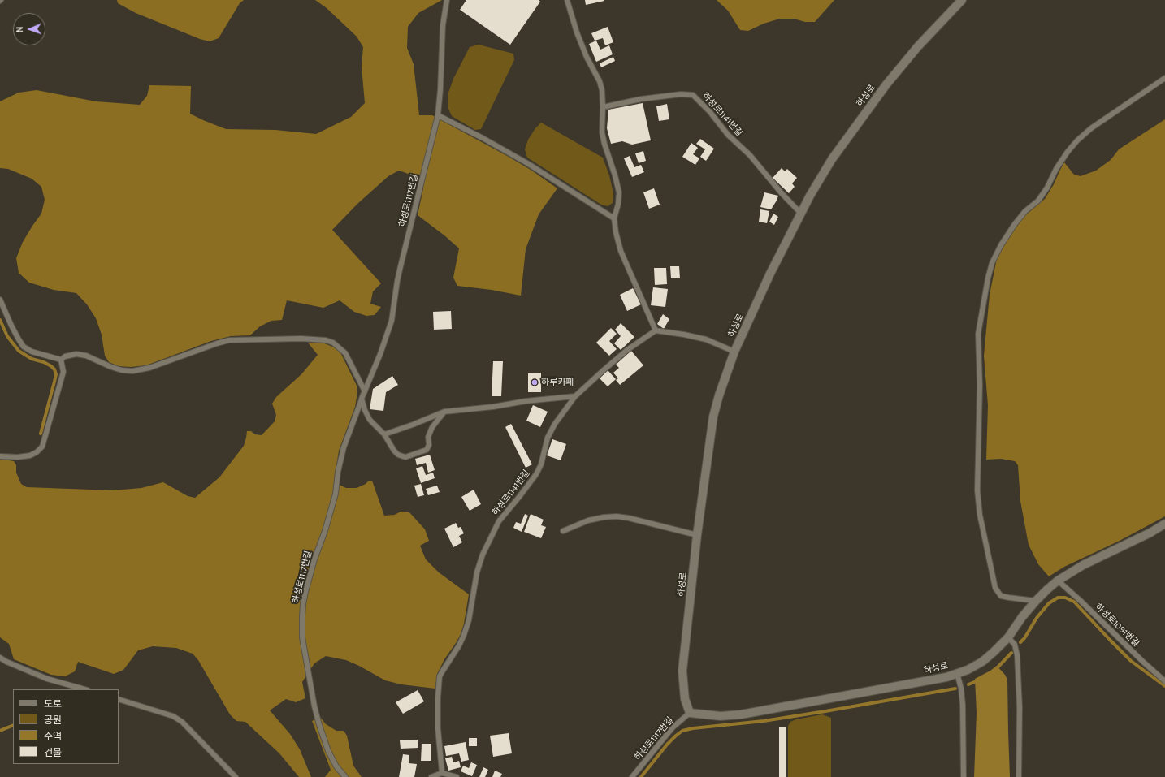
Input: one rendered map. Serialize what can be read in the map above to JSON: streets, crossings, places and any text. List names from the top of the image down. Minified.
{"streets":{"street":["하성로"],"lane":["하성로1141번길","하성로1117번길","하성로1091번길"]},"crossings":[["하성로","하성로1141번길"],["하성로","하성로1117번길"],["하성로","하성로1091번길"]],"places":["하루카페"],"legend":["도로","공원","수역","건물"],"north":"left"}
